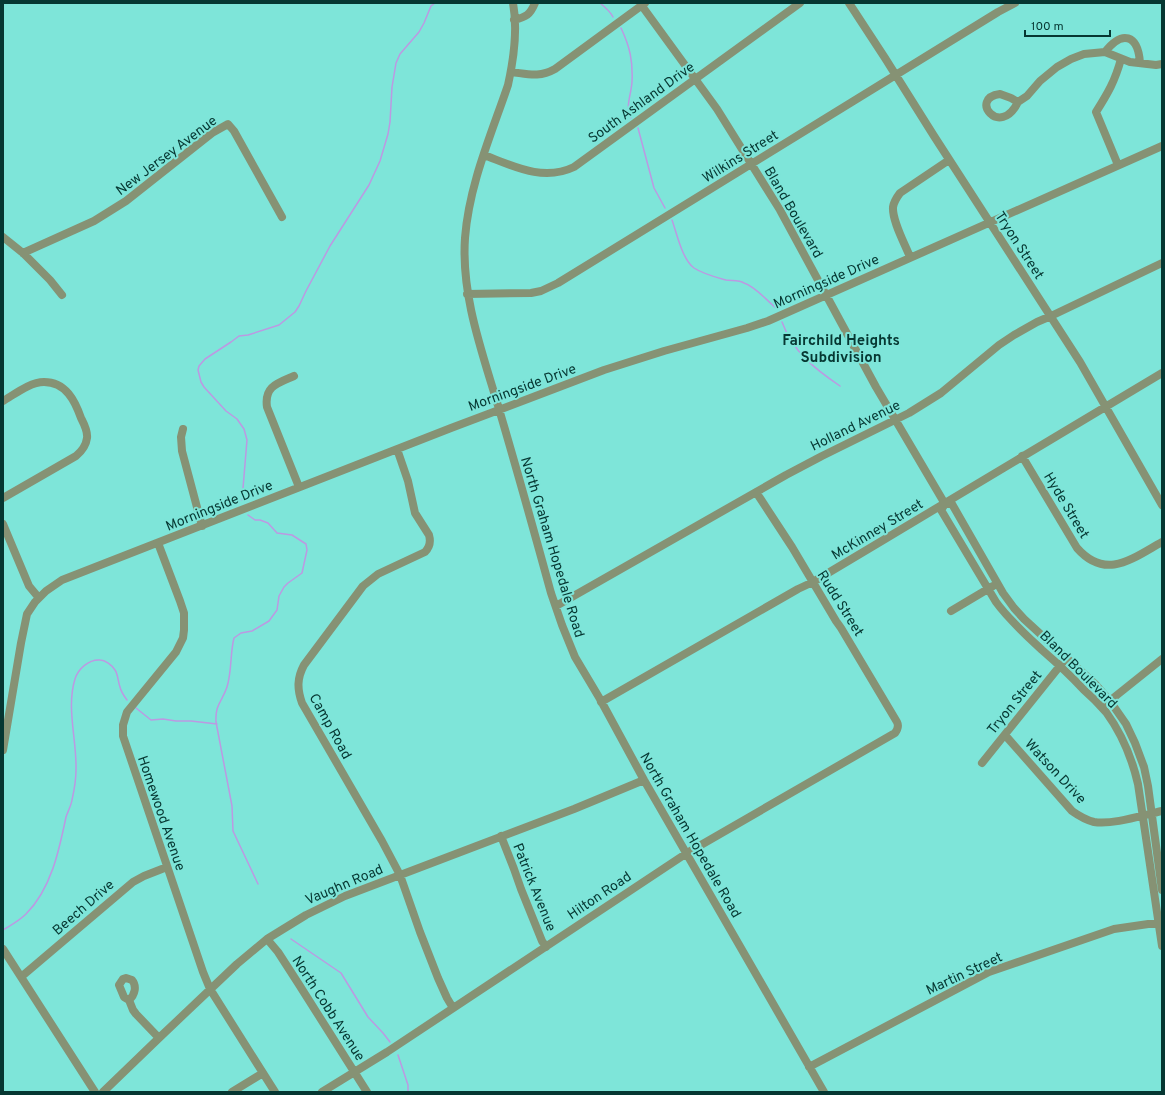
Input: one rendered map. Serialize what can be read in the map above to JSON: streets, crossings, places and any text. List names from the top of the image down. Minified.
{"streets":{"street":["South Ashland Drive","New Jersey Avenue","Wilkins Street","Bland Boulevard","Tryon Street","Morningside Drive","Holland Avenue","Hyde Street","McKinney Street","North Graham Hopedale Road","Rudd Street","Camp Road","Watson Drive","Homewood Avenue","Vaughn Road","Patrick Avenue","Hilton Road","Beech Drive","Martin Street","North Cobb Avenue"]},"crossings":[["South Ashland Drive","Bland Boulevard"],["South Ashland Drive","North Graham Hopedale Road"],["Wilkins Street","Bland Boulevard"],["Wilkins Street","Tryon Street"],["Wilkins Street","North Graham Hopedale Road"],["Bland Boulevard","Tryon Street"],["Bland Boulevard","Morningside Drive"],["Bland Boulevard","Holland Avenue"],["Bland Boulevard","McKinney Street"],["Bland Boulevard","Watson Drive"],["Bland Boulevard","Martin Street"],["Tryon Street","Morningside Drive"],["Tryon Street","Holland Avenue"],["Tryon Street","McKinney Street"],["Tryon Street","Watson Drive"],["Morningside Drive","North Graham Hopedale Road"],["Morningside Drive","Camp Road"],["Morningside Drive","Homewood Avenue"],["Holland Avenue","North Graham Hopedale Road"],["Holland Avenue","Rudd Street"],["Hyde Street","McKinney Street"],["McKinney Street","North Graham Hopedale Road"],["McKinney Street","Rudd Street"],["North Graham Hopedale Road","Vaughn Road"],["North Graham Hopedale Road","Hilton Road"],["North Graham Hopedale Road","Martin Street"],["Rudd Street","Hilton Road"],["Camp Road","Vaughn Road"],["Camp Road","Hilton Road"],["Homewood Avenue","Vaughn Road"],["Homewood Avenue","Beech Drive"],["Vaughn Road","Patrick Avenue"],["Vaughn Road","North Cobb Avenue"],["Patrick Avenue","Hilton Road"],["Hilton Road","North Cobb Avenue"]],"districts":["Fairchild Heights Subdivision"],"scale_bar":"100 m"}
